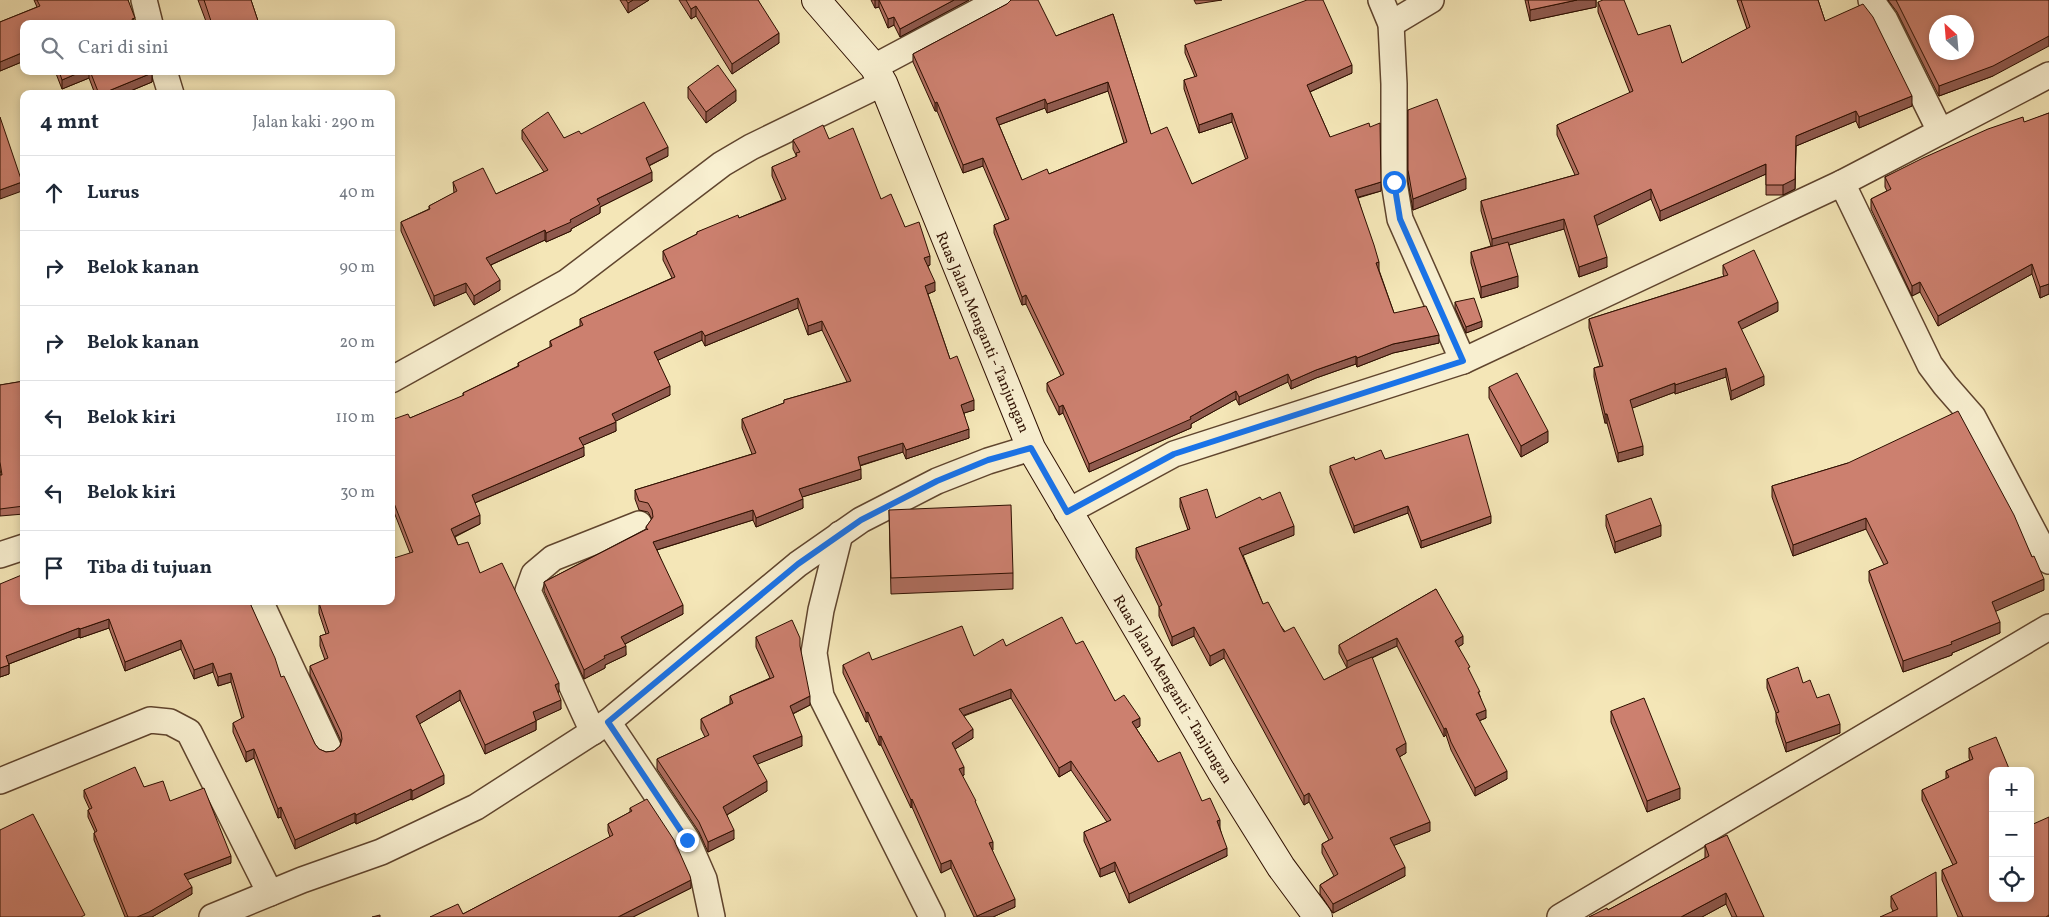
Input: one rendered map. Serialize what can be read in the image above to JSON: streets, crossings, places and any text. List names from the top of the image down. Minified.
{"streets":{"main road":["Ruas Jalan Menganti - Tanjungan"]},"north":"top left","page":{"search":"Cari di sini","heading":["4 mnt","Jalan kaki · 290 m"],"list":[["Lurus","40 m"],["Belok kanan","90 m"],["Belok kanan","20 m"],["Belok kiri","110 m"],["Belok kiri","30 m"],"Tiba di tujuan"],"map_buttons":["+","−"]}}
